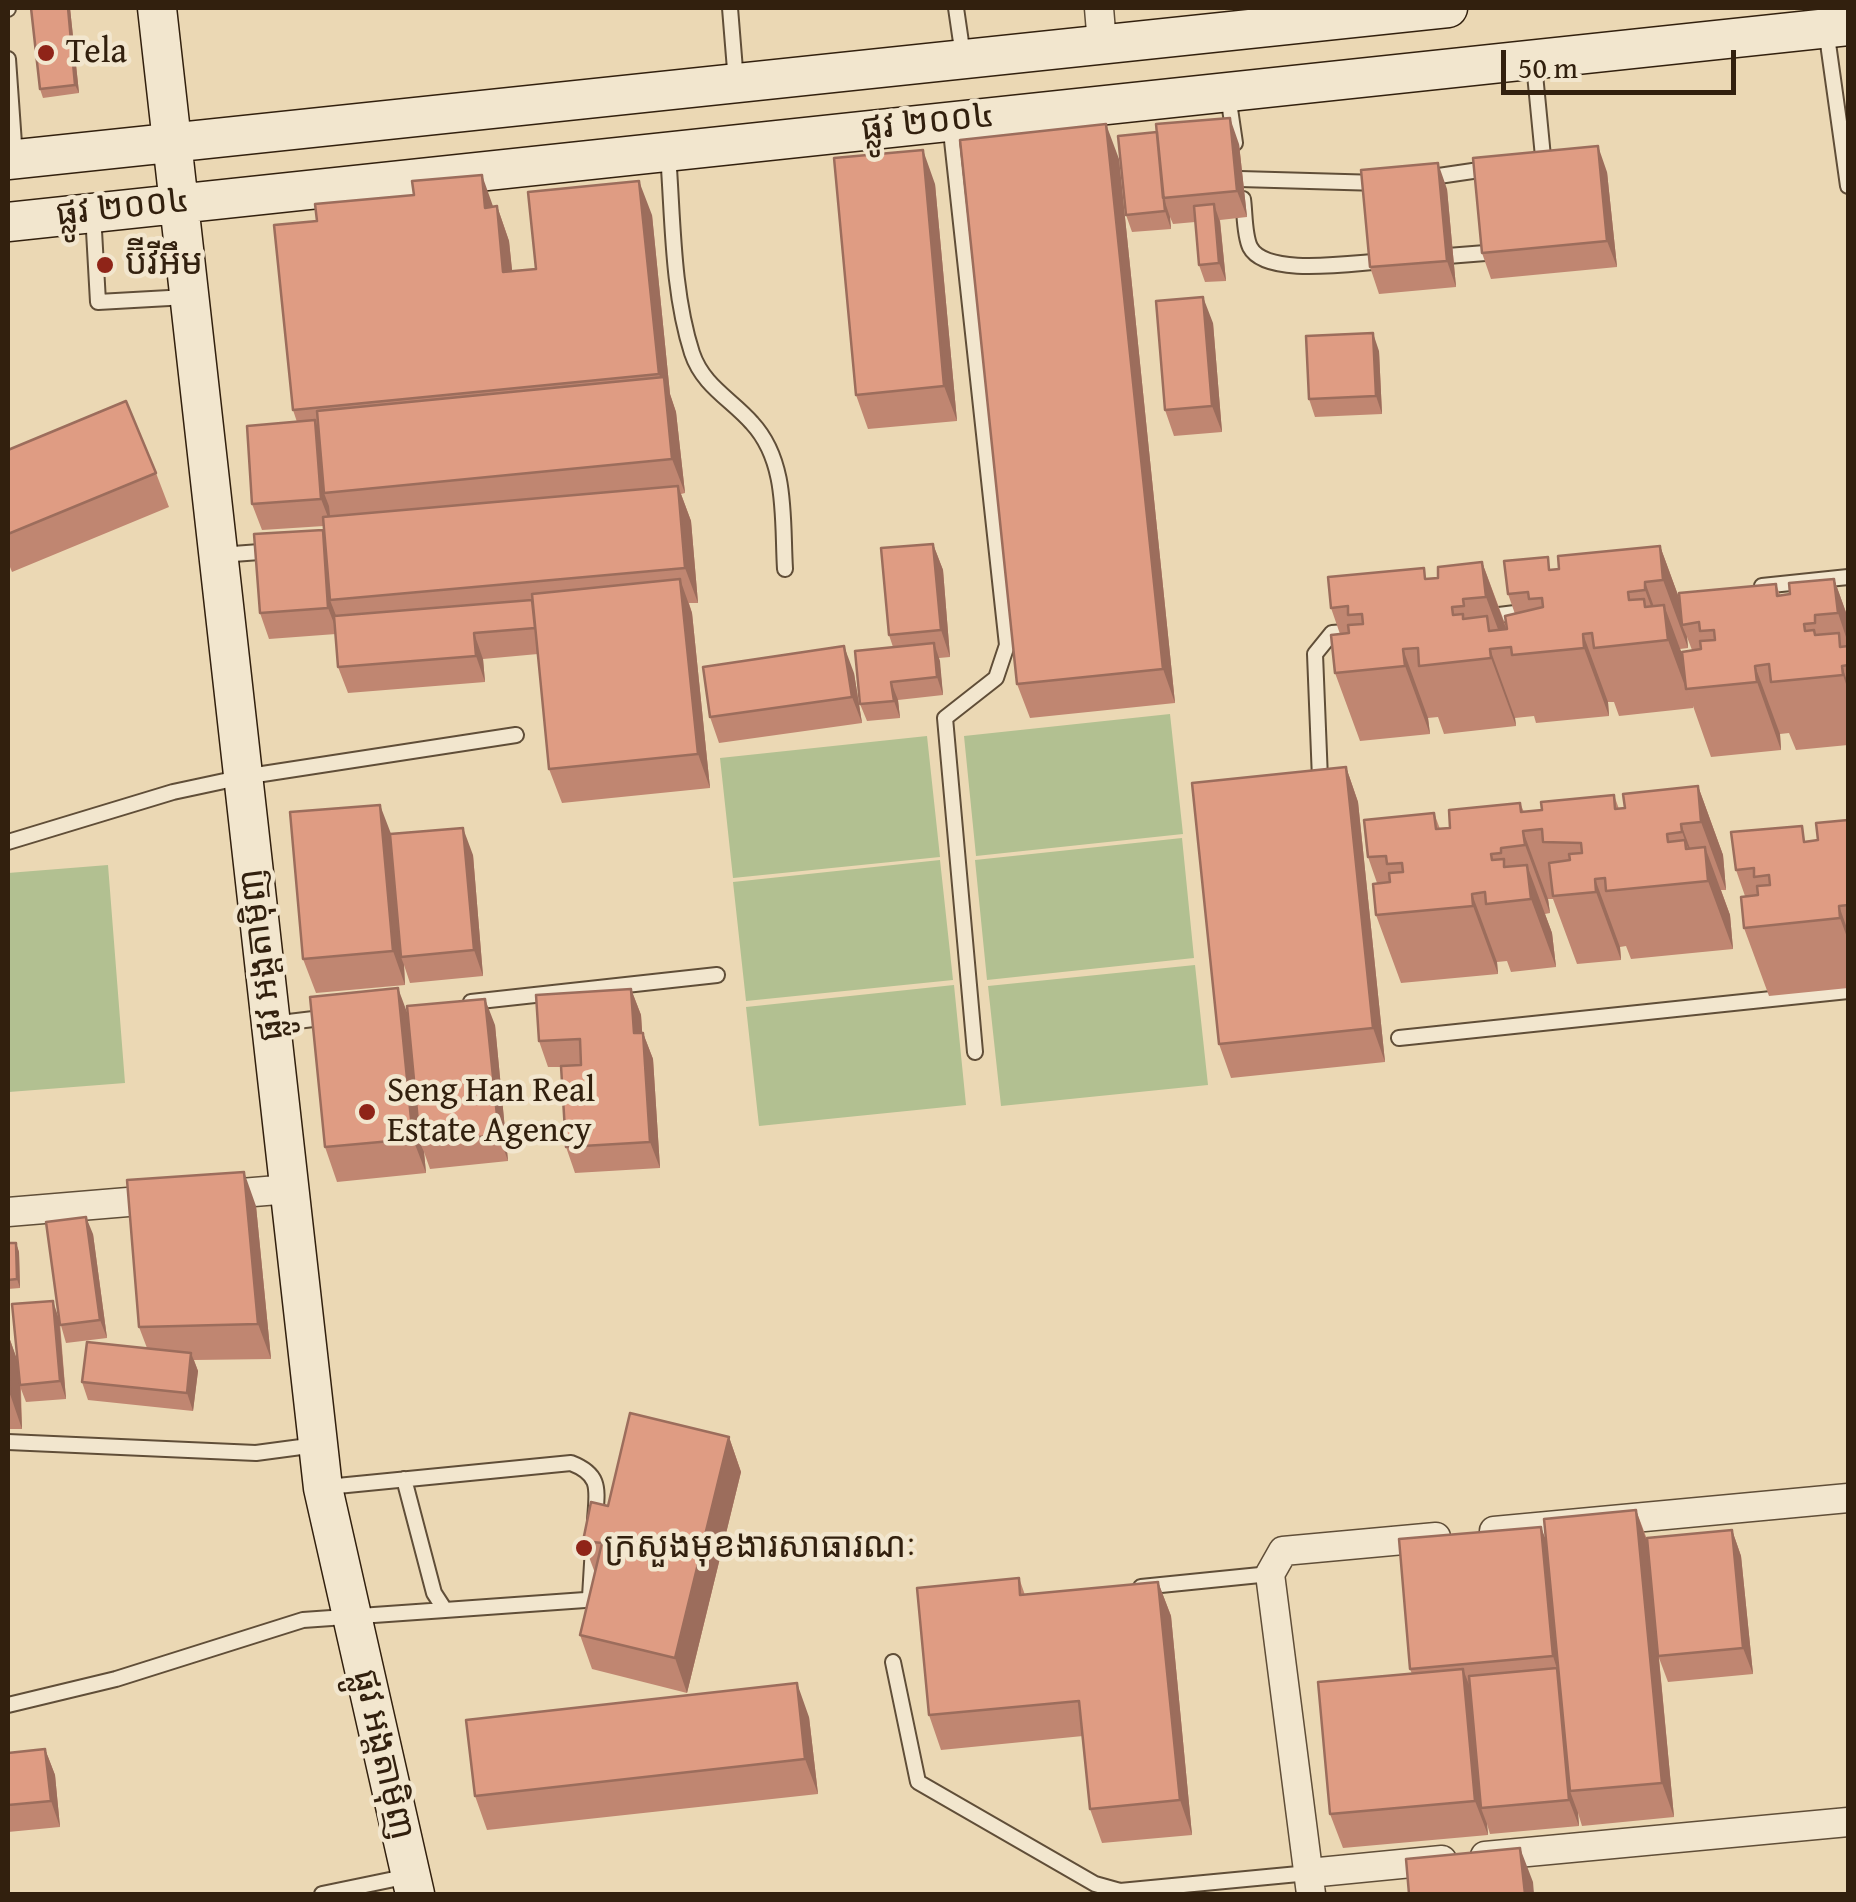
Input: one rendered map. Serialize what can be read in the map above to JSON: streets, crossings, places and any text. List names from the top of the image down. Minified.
{"streets":{"main road":["ផ្លូវ ២០០៤","ផ្លូវ អង្តតាម៉ិញ"]},"crossings":[["ផ្លូវ ២០០៤","ផ្លូវ អង្តតាម៉ិញ"]],"places":["Tela","ប៊ីវីអឹម","Seng Han Real Estate Agency","ក្រសួងមុខងារសាធារណៈ"],"scale_bar":"50 m"}
